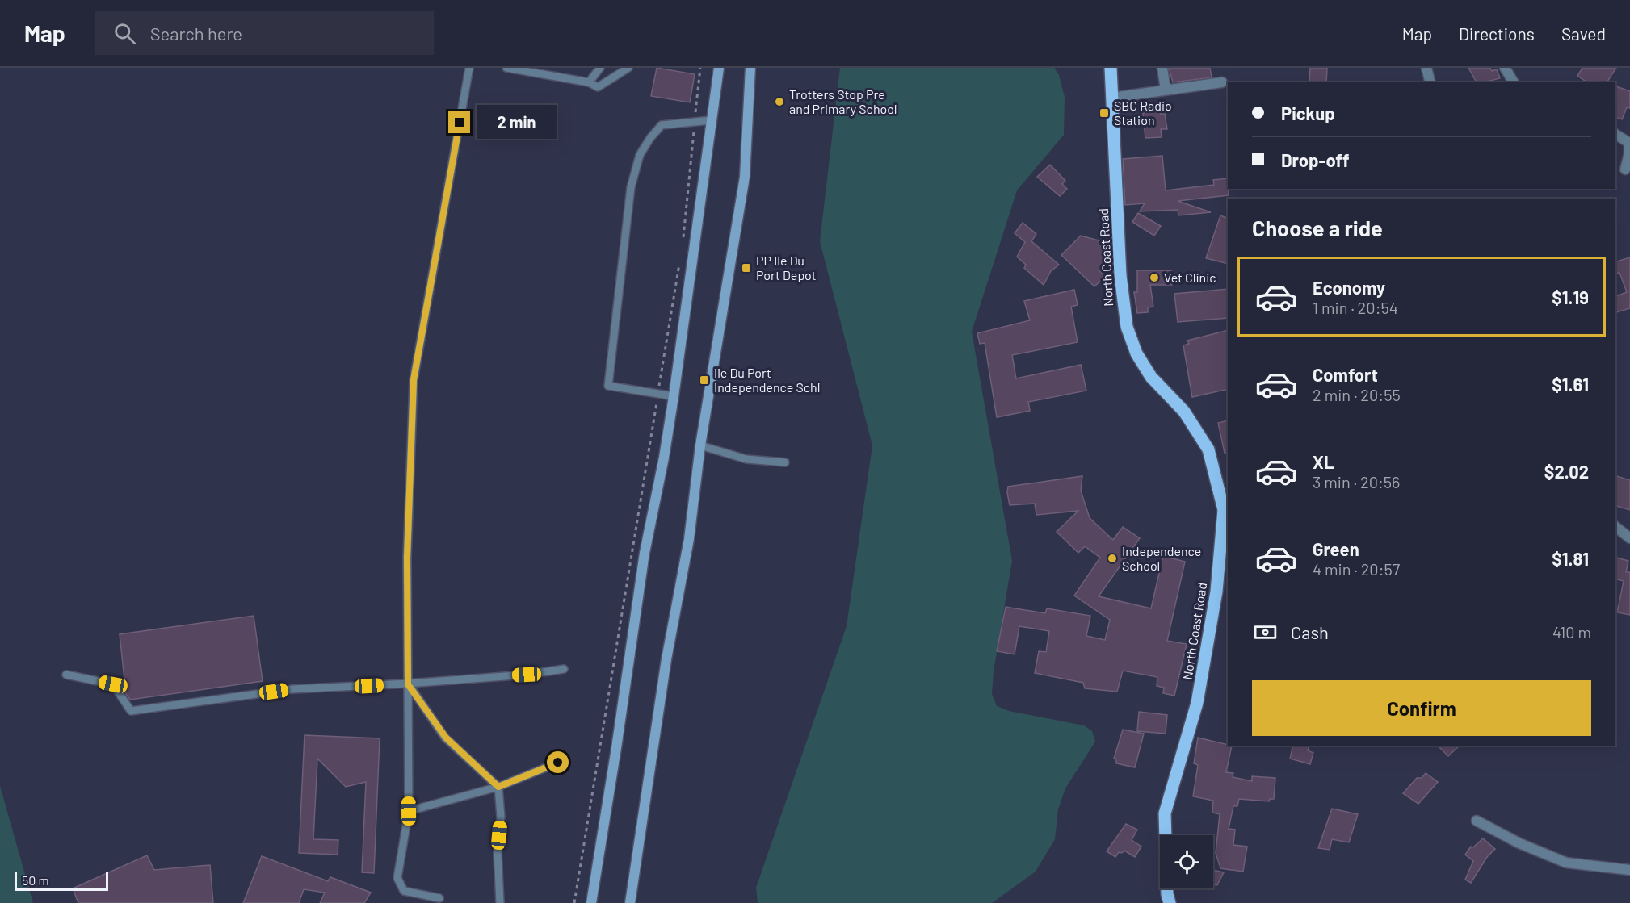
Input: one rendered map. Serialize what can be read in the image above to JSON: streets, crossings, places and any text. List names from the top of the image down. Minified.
{"streets":{"main road":["North Coast Road"]},"places":{"other":["Trotters Stop Pre and Primary School","Vet Clinic","Independence School"],"transit":["SBC Radio Station","PP Ile Du Port Depot","Ile Du Port Independence Schl"]},"scale_bar":"50 m","page":{"header":"Map","search":"Search here","nav":["Map","Directions","Saved"],"banner":["Pickup","Drop-off"],"bubble":"2 min","heading":"Choose a ride","list":[{"name":"Economy","note":"1 min · 20:54","value":"$1.19"},{"name":"Comfort","note":"2 min · 20:55","value":"$1.61"},{"name":"XL","note":"3 min · 20:56","value":"$2.02"},{"name":"Green","note":"4 min · 20:57","value":"$1.81"}],"pay":["Cash","410 m"],"buttons":"Confirm","scale":"50 m"}}
